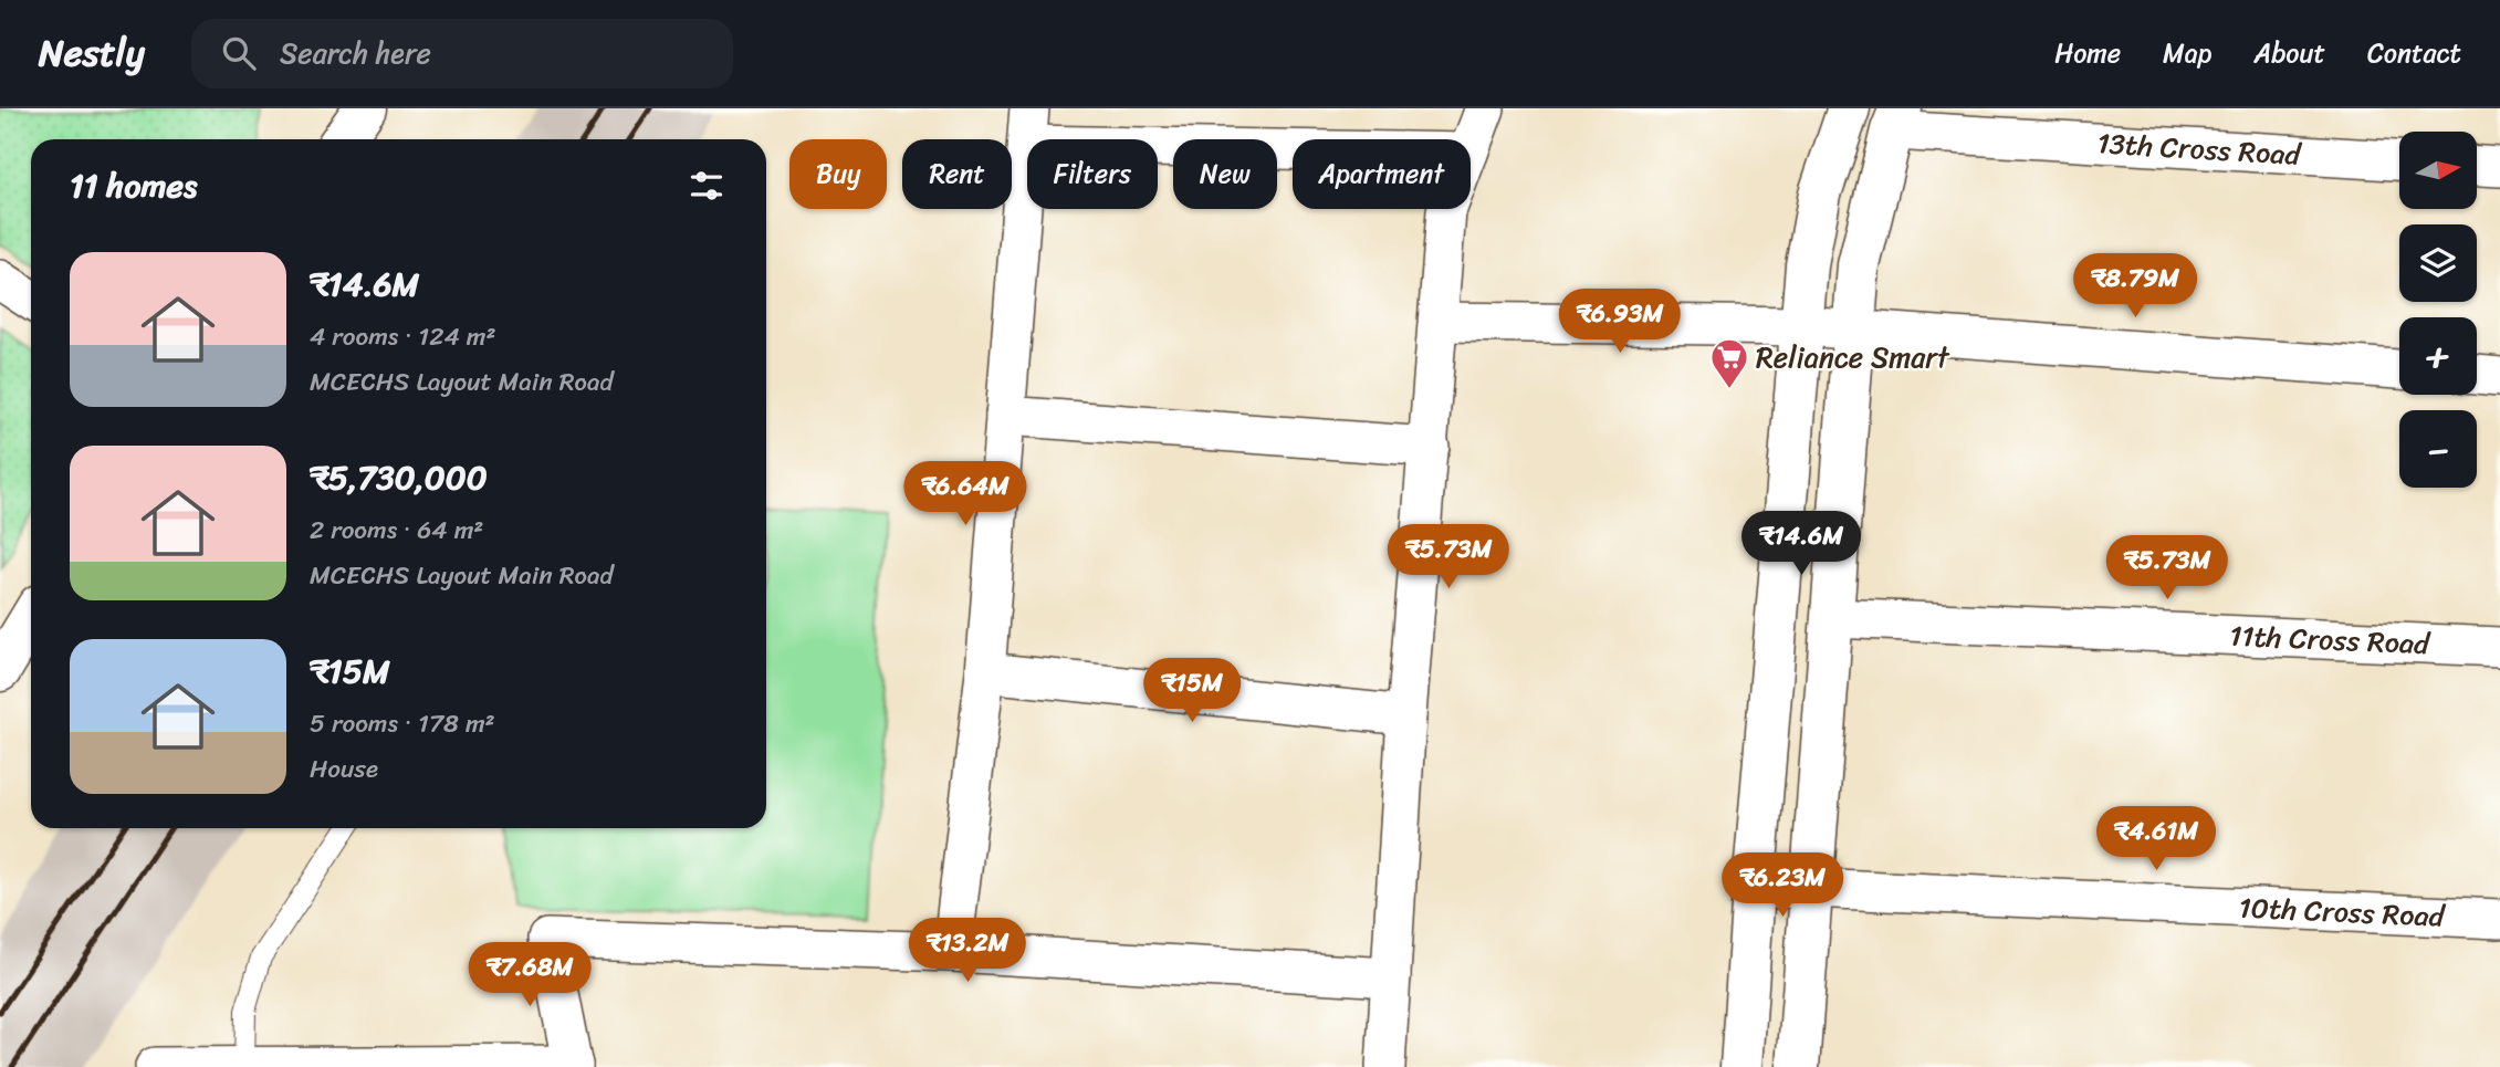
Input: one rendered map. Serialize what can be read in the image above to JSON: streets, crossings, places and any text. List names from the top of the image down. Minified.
{"streets":{"street":["13th Cross Road","11th Cross Road","10th Cross Road"]},"places":{"supermarket":["Reliance Smart"]},"north":"right","page":{"header":"Nestly","search":"Search here","nav":["Home","Map","About","Contact"],"map_buttons":["+","−"],"chip":["Buy","Rent","Filters","New","Apartment"],"heading":"11 homes","list":[{"name":"₹14.6M","note":"4 rooms · 124 m² · MCECHS Layout Main Road"},{"name":"₹5,730,000","note":"2 rooms · 64 m² · MCECHS Layout Main Road"},{"name":"₹15M","note":"5 rooms · 178 m² · House"}],"price":["₹8.79M","₹6.93M","₹6.64M","₹14.6M","₹5.73M","₹5.73M","₹15M","₹4.61M","₹6.23M","₹13.2M","₹7.68M"]}}
